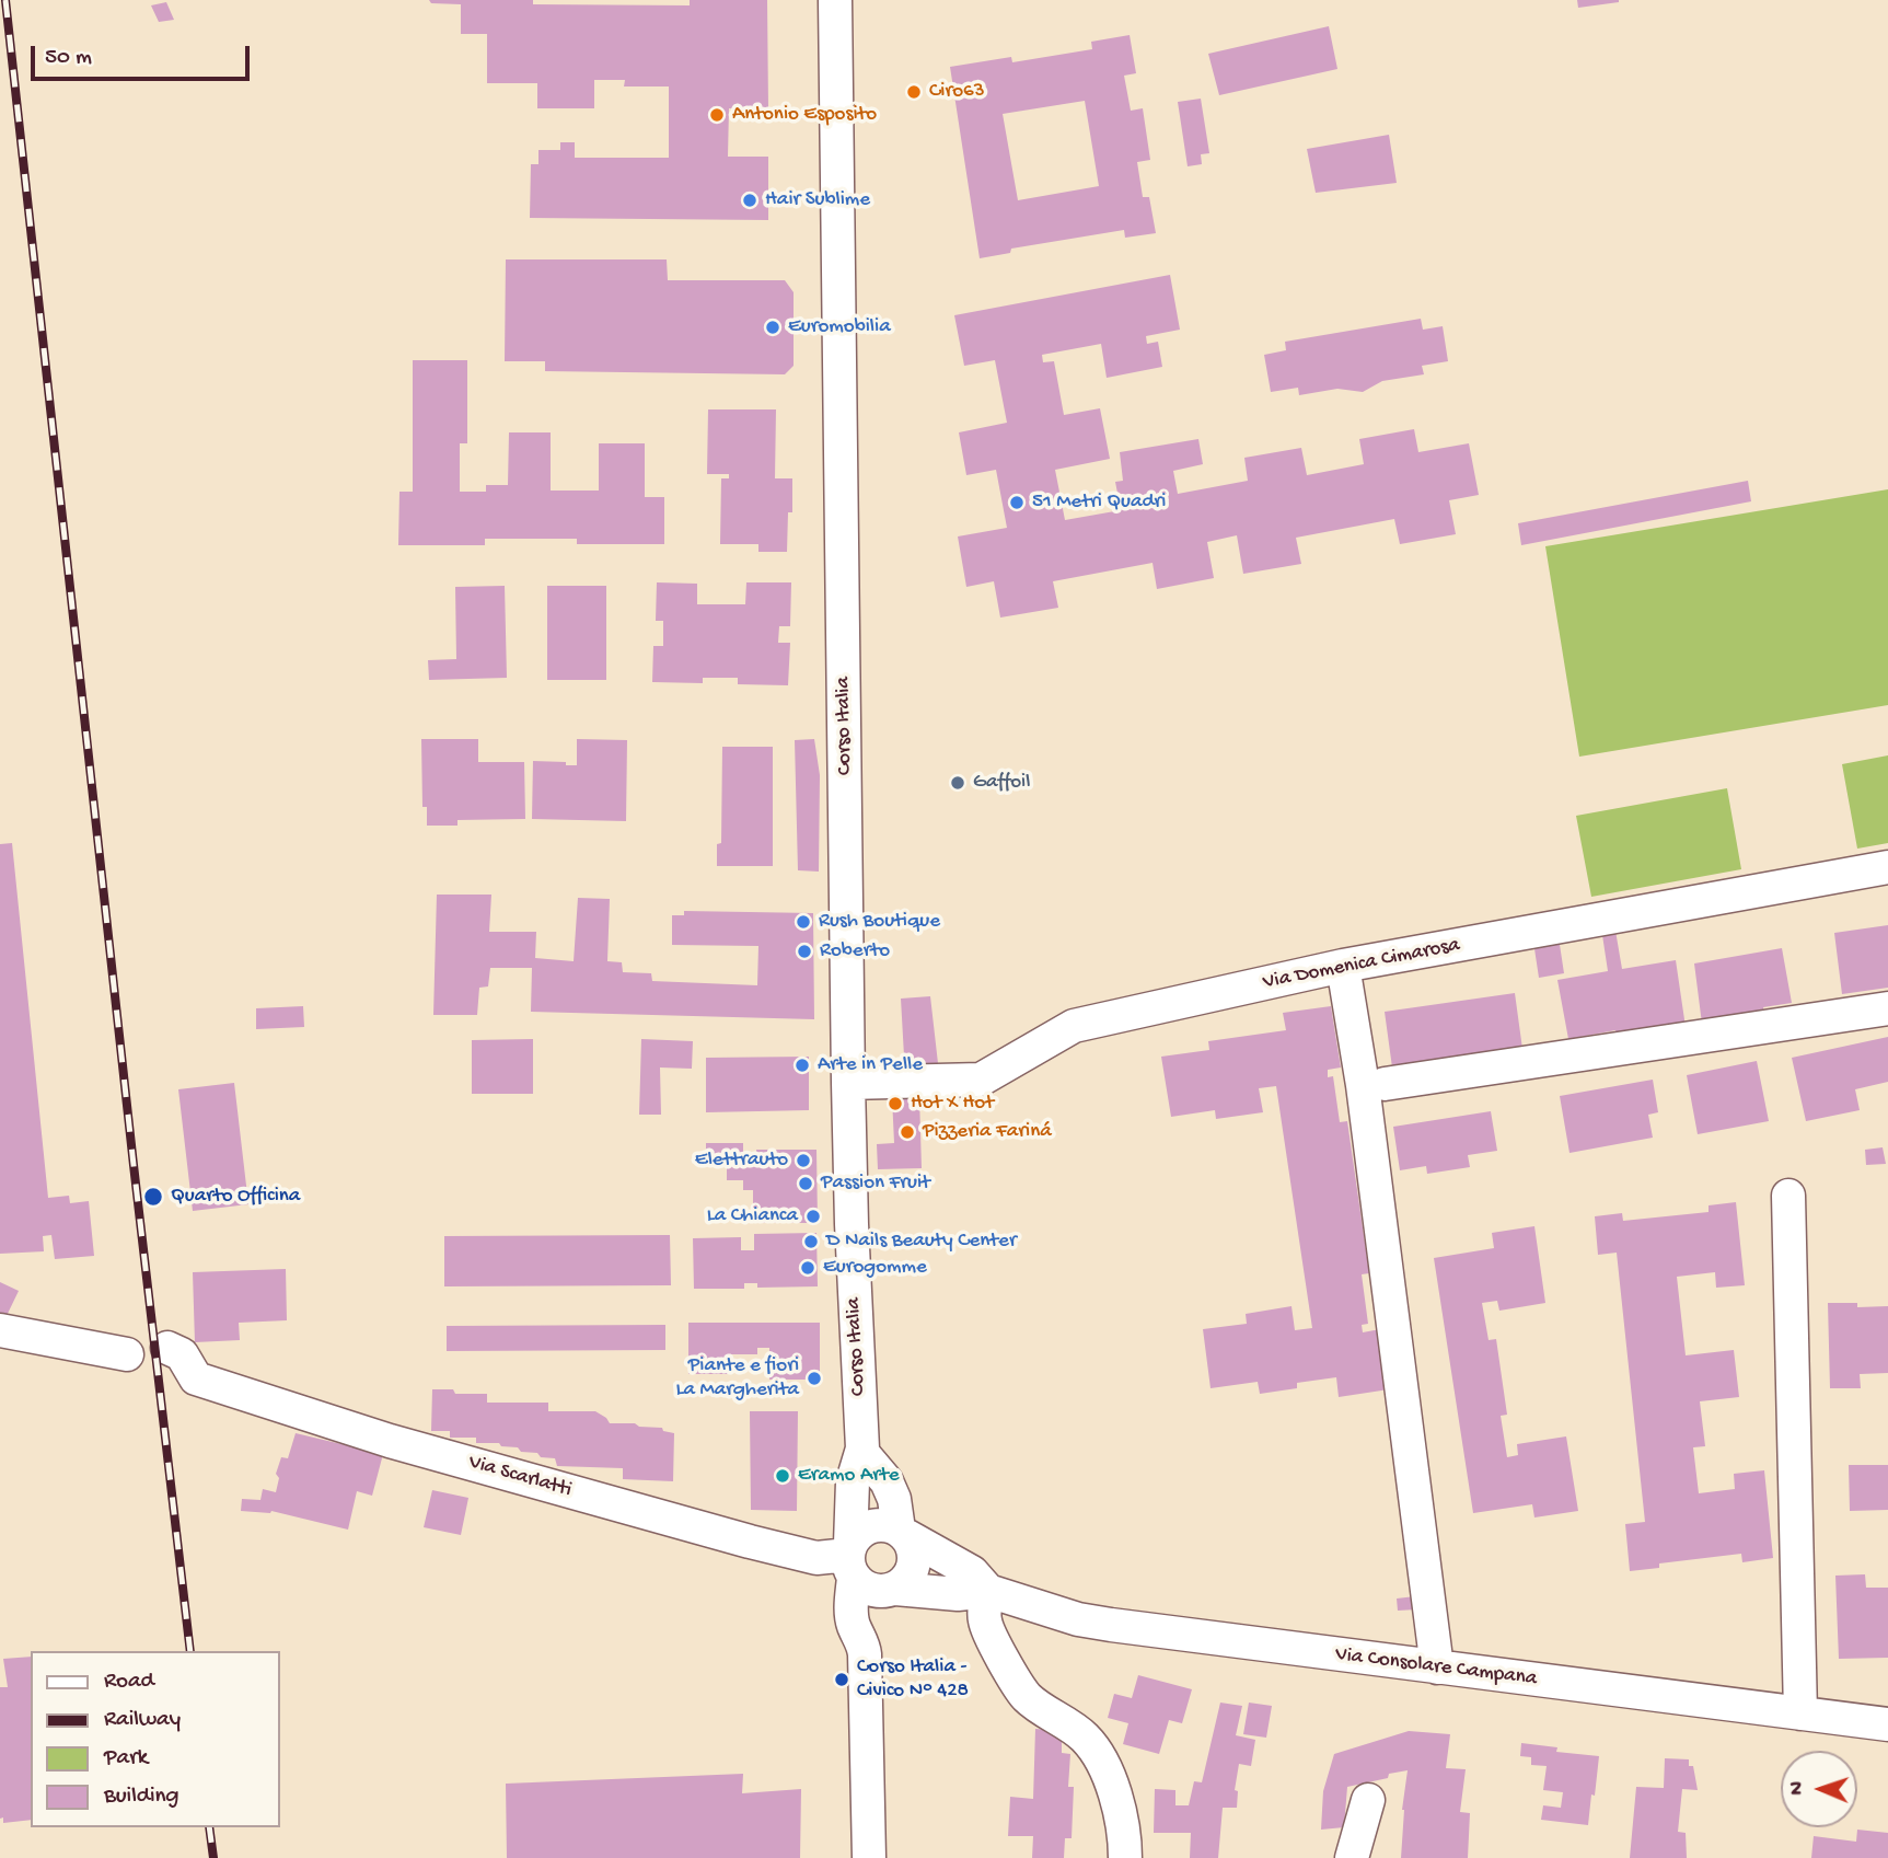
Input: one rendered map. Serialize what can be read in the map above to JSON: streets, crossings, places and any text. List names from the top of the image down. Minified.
{"streets":{"street":["Corso Italia","Via Domenica Cimarosa","Via Scarlatti","Via Consolare Campana"]},"crossings":[["Corso Italia","Via Domenica Cimarosa"],["Corso Italia","Via Scarlatti"],["Corso Italia","Via Consolare Campana"],["Via Scarlatti","Via Consolare Campana"]],"places":["Ciro63","Antonio Esposito","Hair Sublime","Euromobilia","51 Metri Quadri","Gaffoil","Rush Boutique","Roberto","Arte in Pelle","Hot X Hot","Pizzeria Fariná","Elettrauto","Passion Fruit","Quarto Officina","La Chianca","D Nails Beauty Center","Eurogomme","Piante e fiori La Margherita","Eramo Arte","Corso Italia - Civico N° 428"],"legend":["Road","Railway","Park","Building"],"scale_bar":"50 m","north":"left"}
